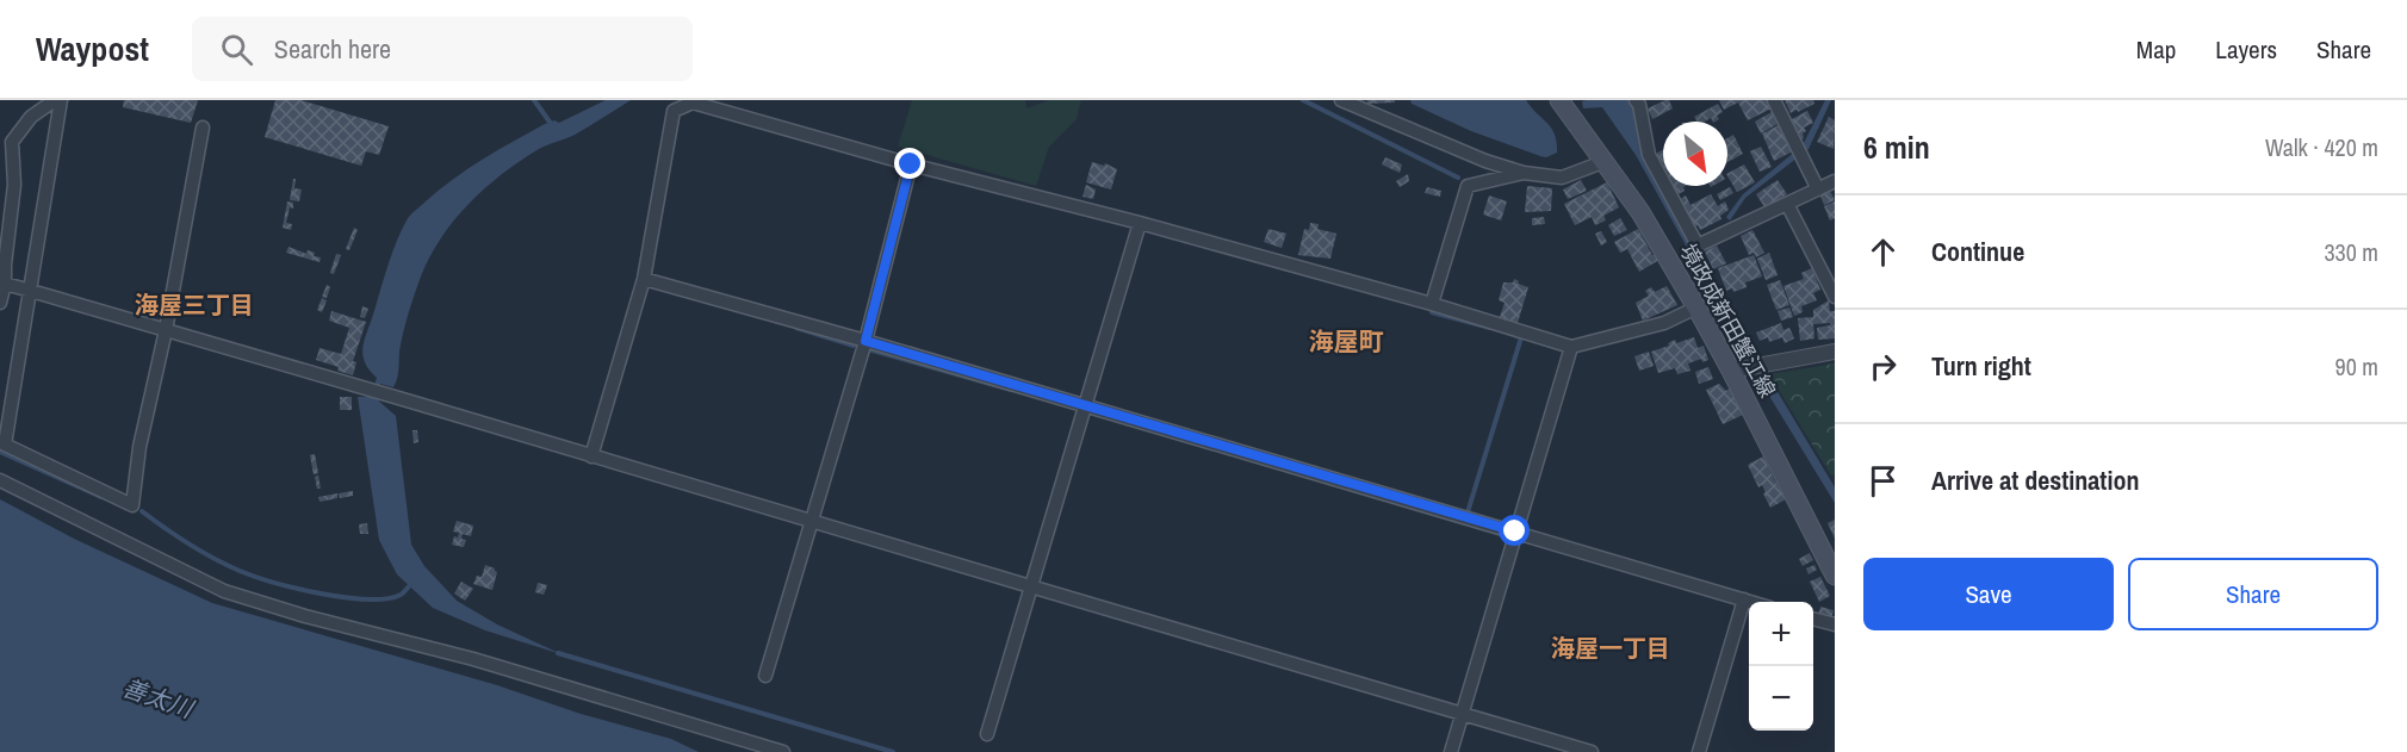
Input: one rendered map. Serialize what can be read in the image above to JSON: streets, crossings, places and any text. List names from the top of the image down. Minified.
{"streets":{"main road":["境政成新田蟹江線"]},"districts":["海屋三丁目","海屋町","海屋一丁目"],"water":["善太川"],"north":"bottom right","page":{"header":"Waypost","search":"Search here","nav":["Map","Layers","Share"],"heading":["6 min","Walk · 420 m"],"list":[["Continue","330 m"],["Turn right","90 m"],"Arrive at destination"],"buttons":["Save","Share"],"map_buttons":["+","−"]}}
